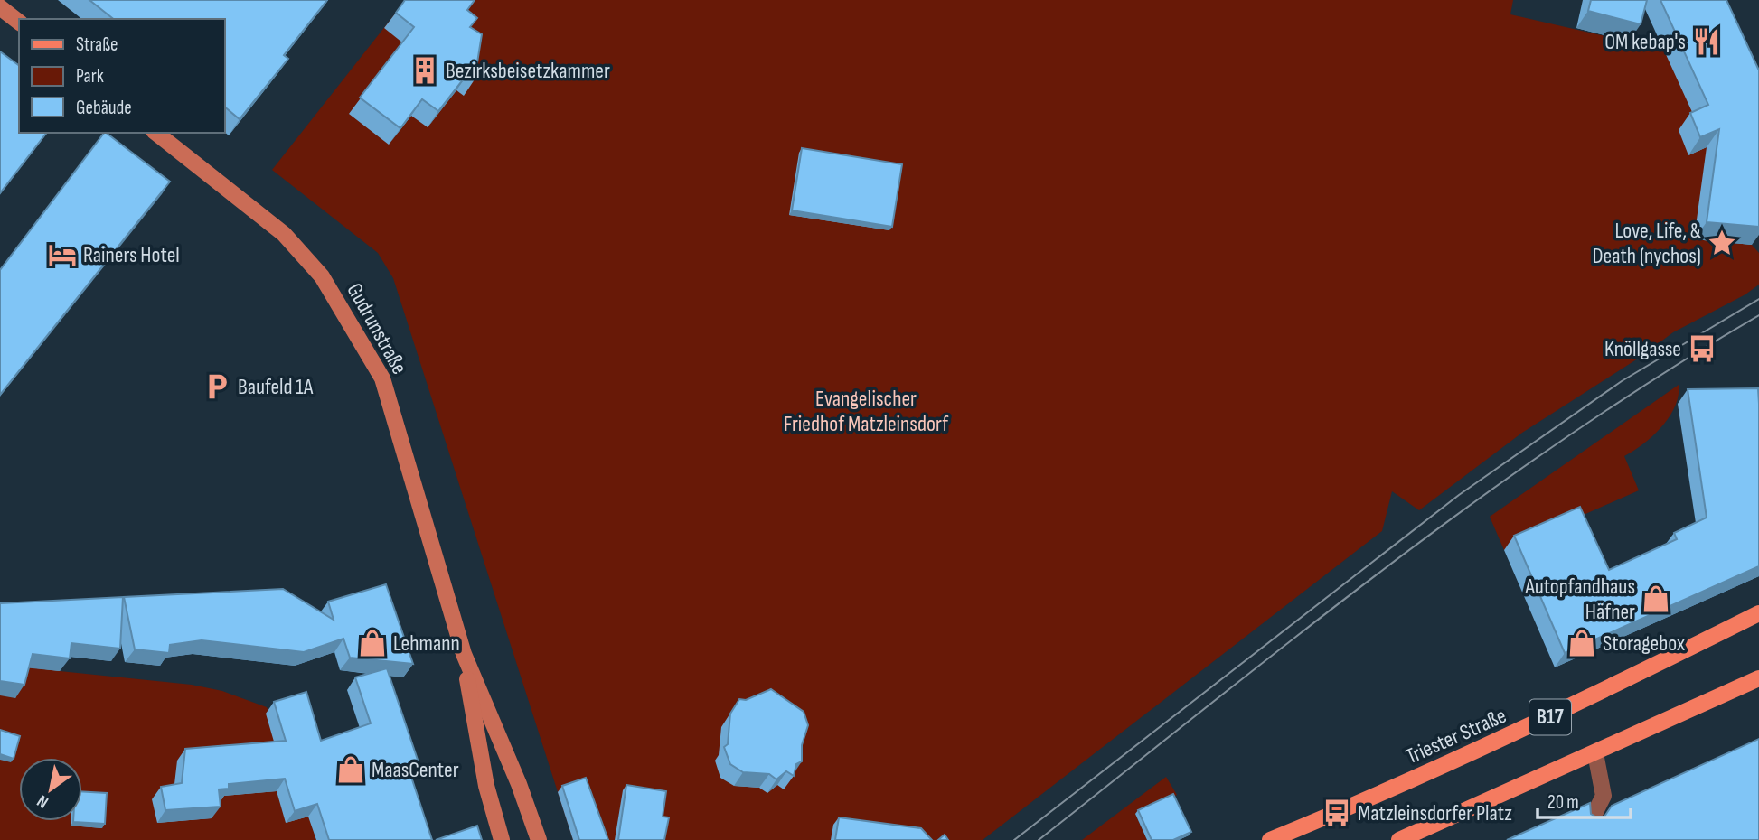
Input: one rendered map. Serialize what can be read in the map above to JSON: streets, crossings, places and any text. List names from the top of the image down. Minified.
{"streets":{"main road":["Gudrunstraße","B17","Triester Straße"]},"parks":["Evangelischer Friedhof Matzleinsdorf"],"places":{"restaurant":["OM kebap's"],"building":["Bezirksbeisetzkammer"],"place":["Love, Life, & Death (nychos)"],"hotel":["Rainers Hotel"],"bus stop":["Knöllgasse","Matzleinsdorfer Platz"],"parking":["Baufeld 1A"],"shop":["Autopfandhaus Häfner","Lehmann","Storagebox","MaasCenter"]},"legend":["Straße","Park","Gebäude"],"scale_bar":"20 m","north":"bottom left"}
